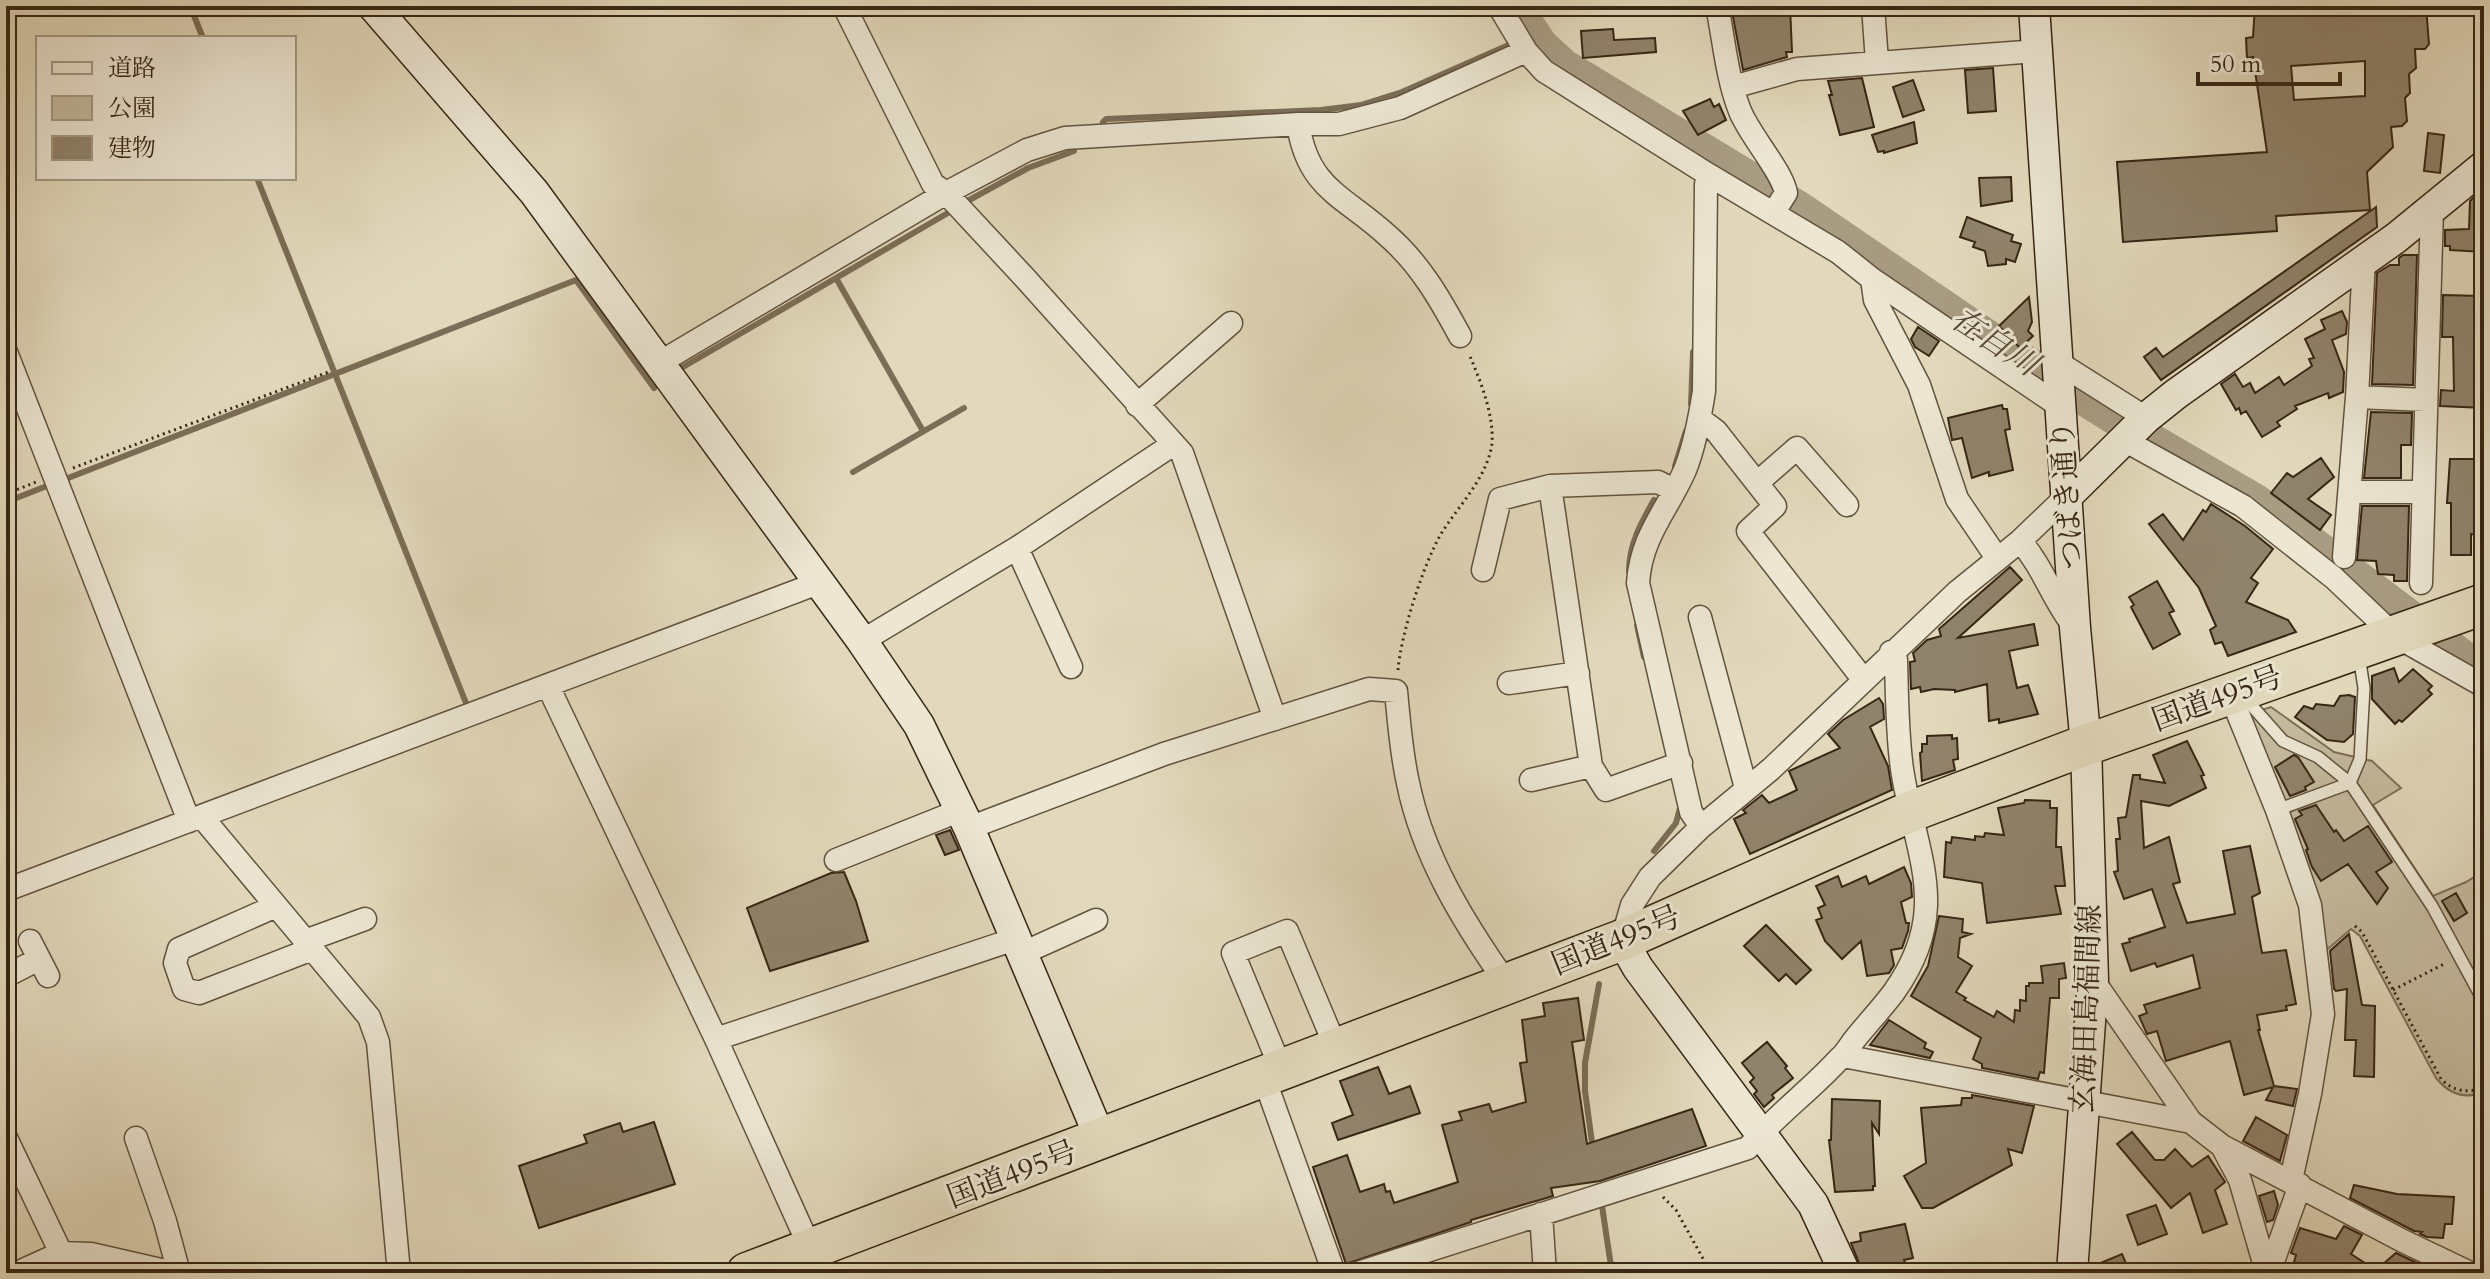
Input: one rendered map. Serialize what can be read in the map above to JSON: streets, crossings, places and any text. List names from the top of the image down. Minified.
{"streets":{"highway":["国道495号"],"street":["つばき通り","玄海田島福間線"]},"crossings":[["つばき通り","国道495号"],["つばき通り","玄海田島福間線"],["国道495号","玄海田島福間線"]],"water":["在自川"],"legend":["道路","公園","建物"],"scale_bar":"50 m"}
